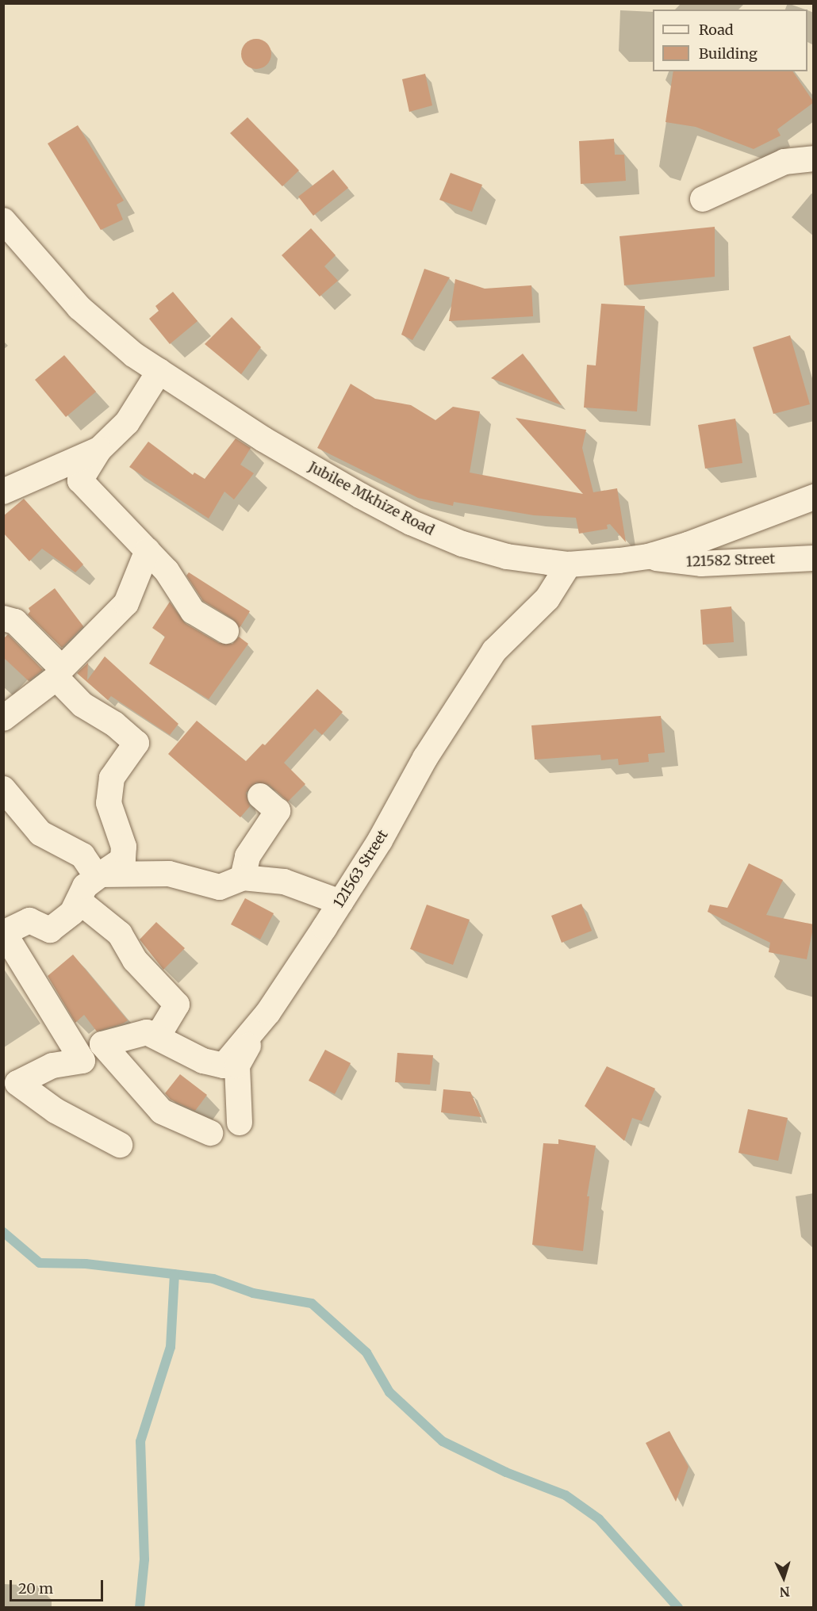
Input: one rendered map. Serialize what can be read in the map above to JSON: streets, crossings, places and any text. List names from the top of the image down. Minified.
{"streets":{"street":["Jubilee Mkhize Road","121582 Street","121563 Street"]},"crossings":[["Jubilee Mkhize Road","121582 Street"],["Jubilee Mkhize Road","121563 Street"]],"legend":["Road","Building"],"scale_bar":"20 m","north":"bottom"}
